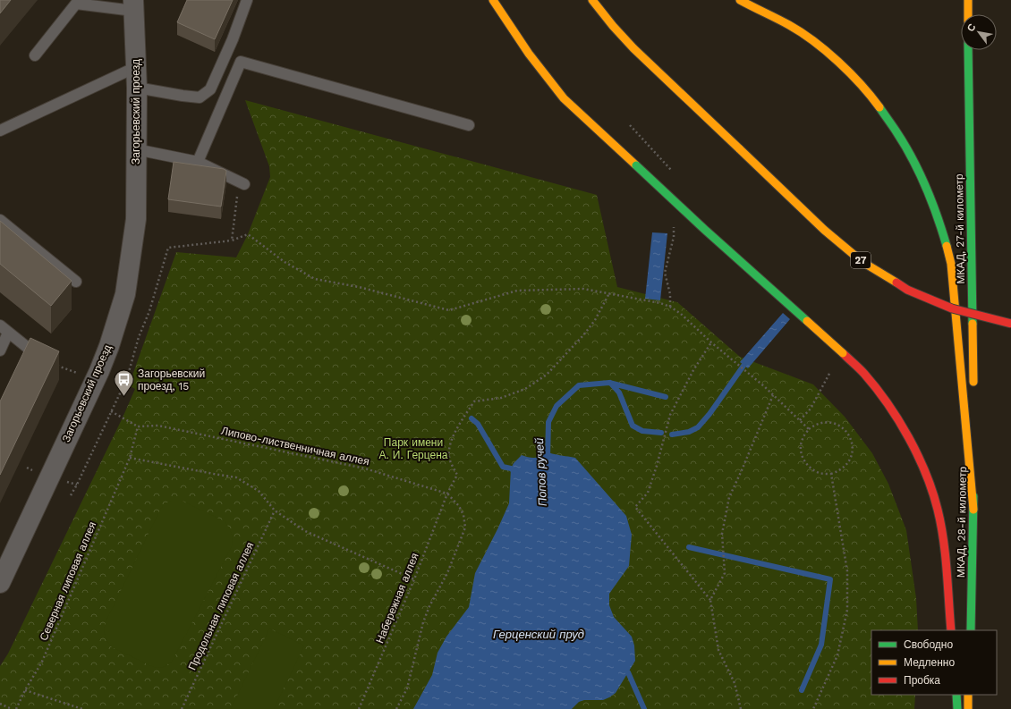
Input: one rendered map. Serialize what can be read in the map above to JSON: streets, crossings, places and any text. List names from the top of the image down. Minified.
{"streets":{"main road":["МКАД, 27-й километр","27","МКАД, 28-й километр"],"street":["Загорьевский проезд"],"path":["Липово-лиственничная аллея","Северная липовая аллея","Набережная аллея","Продольная липовая аллея"]},"crossings":[["Липово-лиственничная аллея","Северная липовая аллея"],["Липово-лиственничная аллея","Набережная аллея"]],"water":["Попов ручей","Герценский пруд"],"parks":["Парк имени А. И. Герцена"],"places":{"bus stop":["Загорьевский проезд, 15"]},"legend":["Свободно","Медленно","Пробка"],"north":"top left"}
